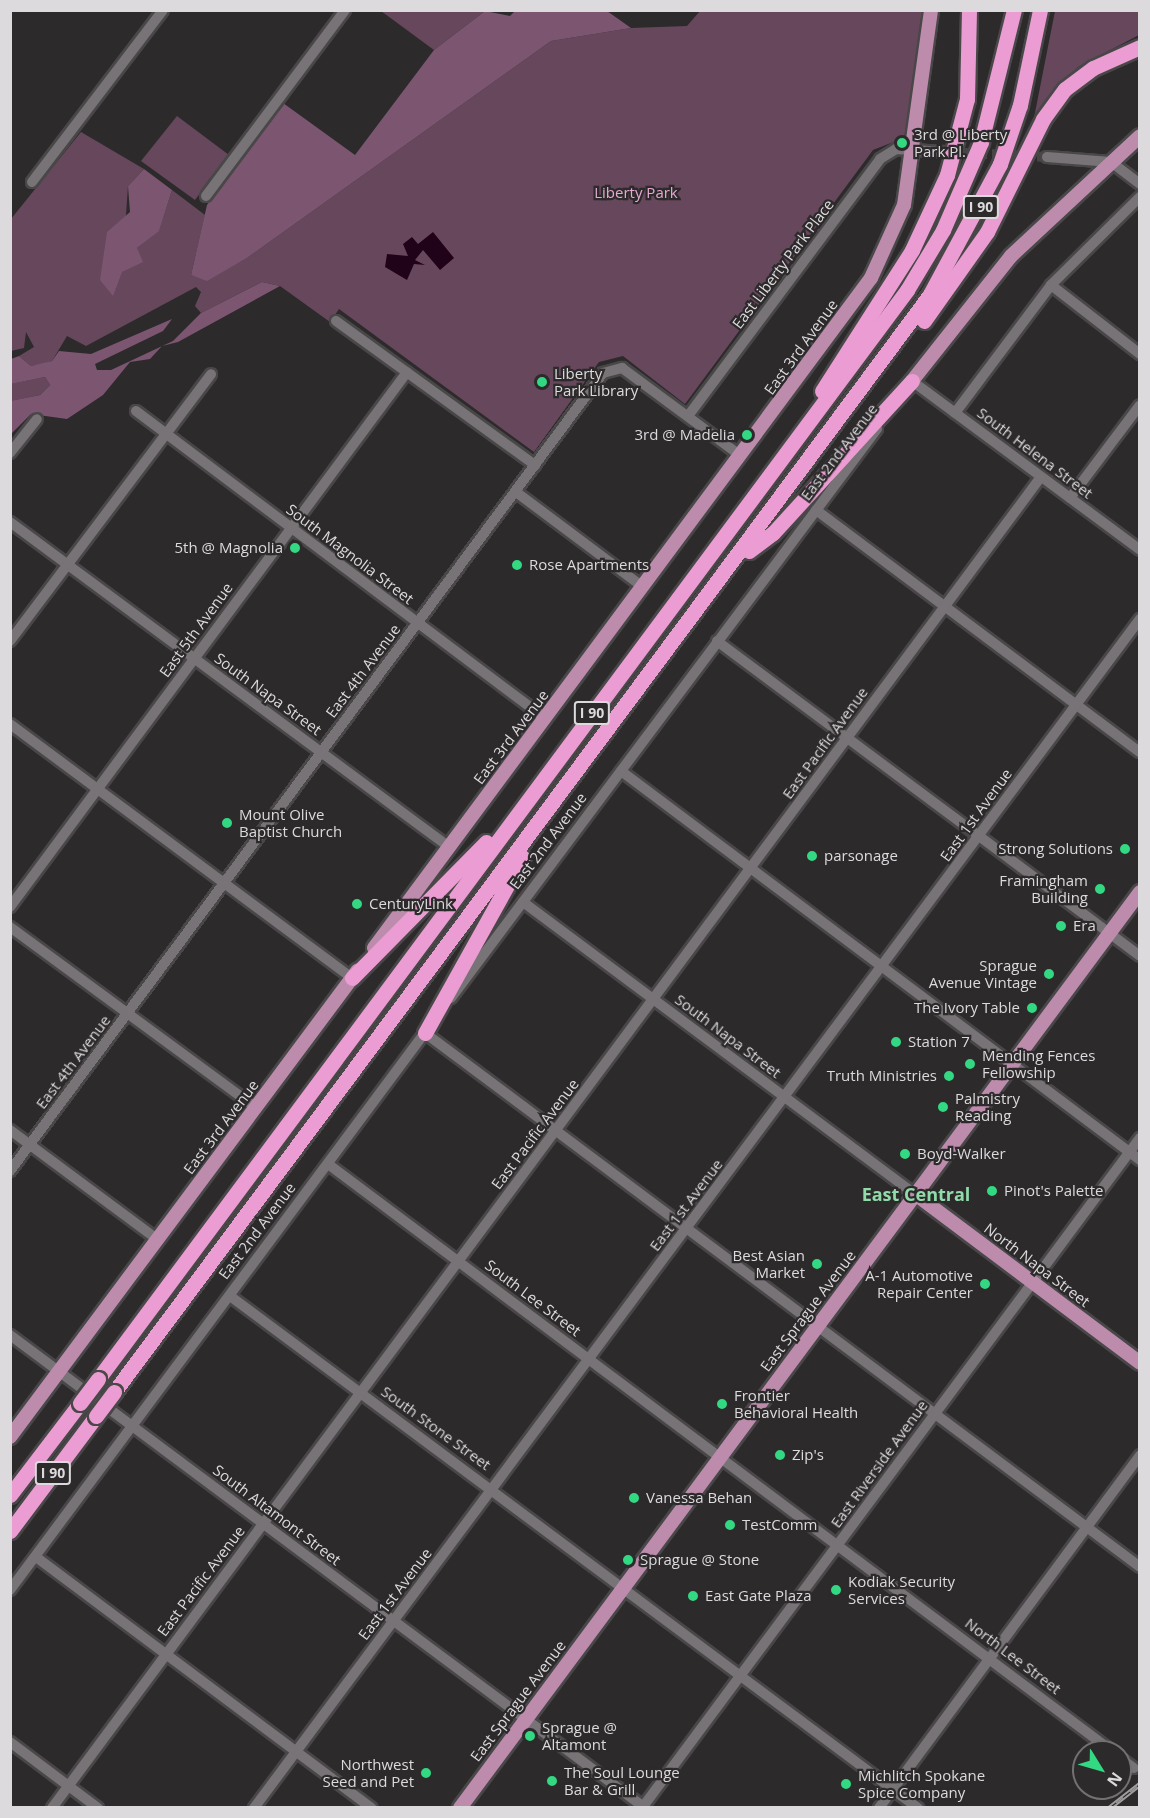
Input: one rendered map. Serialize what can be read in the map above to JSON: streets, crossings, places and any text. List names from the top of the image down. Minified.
{"streets":{"highway":["I 90"],"main road":["East 3rd Avenue","East 2nd Avenue","North Napa Street","East Sprague Avenue"],"street":["East Liberty Park Place","South Helena Street","South Magnolia Street","East 5th Avenue","East 4th Avenue","South Napa Street","East Pacific Avenue","East 1st Avenue","South Lee Street","South Stone Street","East Riverside Avenue","South Altamont Street","North Lee Street"]},"crossings":[["East Liberty Park Place","East 3rd Avenue"],["East Liberty Park Place","East 4th Avenue"],["East 3rd Avenue","South Magnolia Street"],["East 3rd Avenue","South Napa Street"],["East 3rd Avenue","South Altamont Street"],["East 2nd Avenue","South Helena Street"],["East 2nd Avenue","South Napa Street"],["East 2nd Avenue","South Lee Street"],["East 2nd Avenue","South Stone Street"],["East 2nd Avenue","South Altamont Street"],["South Helena Street","East Pacific Avenue"],["South Magnolia Street","East 5th Avenue"],["South Magnolia Street","East 4th Avenue"],["East 5th Avenue","South Napa Street"],["East 4th Avenue","South Napa Street"],["South Napa Street","East Pacific Avenue"],["South Napa Street","East 1st Avenue"],["South Napa Street","North Napa Street"],["South Napa Street","East Sprague Avenue"],["East Pacific Avenue","South Lee Street"],["East Pacific Avenue","South Stone Street"],["East Pacific Avenue","South Altamont Street"],["East 1st Avenue","South Lee Street"],["East 1st Avenue","South Stone Street"],["East 1st Avenue","South Altamont Street"],["North Napa Street","East Sprague Avenue"],["North Napa Street","East Riverside Avenue"],["South Lee Street","East Sprague Avenue"],["South Lee Street","North Lee Street"],["East Sprague Avenue","South Stone Street"],["East Sprague Avenue","South Altamont Street"],["East Sprague Avenue","North Lee Street"],["South Stone Street","East Riverside Avenue"],["East Riverside Avenue","South Altamont Street"],["East Riverside Avenue","North Lee Street"]],"districts":["East Central"],"parks":["Liberty Park"],"places":["3rd @ Liberty Park Pl.","Liberty Park Library","3rd @ Madelia","5th @ Magnolia","Rose Apartments","Mount Olive Baptist Church","Strong Solutions","parsonage","Framingham Building","CenturyLink","Era","Sprague Avenue Vintage","The Ivory Table","Station 7","Mending Fences Fellowship","Truth Ministries","Palmistry Reading","Boyd-Walker","Pinot's Palette","Best Asian Market","A-1 Automotive Repair Center","Frontier Behavioral Health","Zip's","Vanessa Behan","TestComm","Sprague @ Stone","Kodiak Security Services","East Gate Plaza","Sprague @ Altamont","Northwest Seed and Pet","The Soul Lounge Bar & Grill","Michlitch Spokane Spice Company"],"north":"bottom right"}
